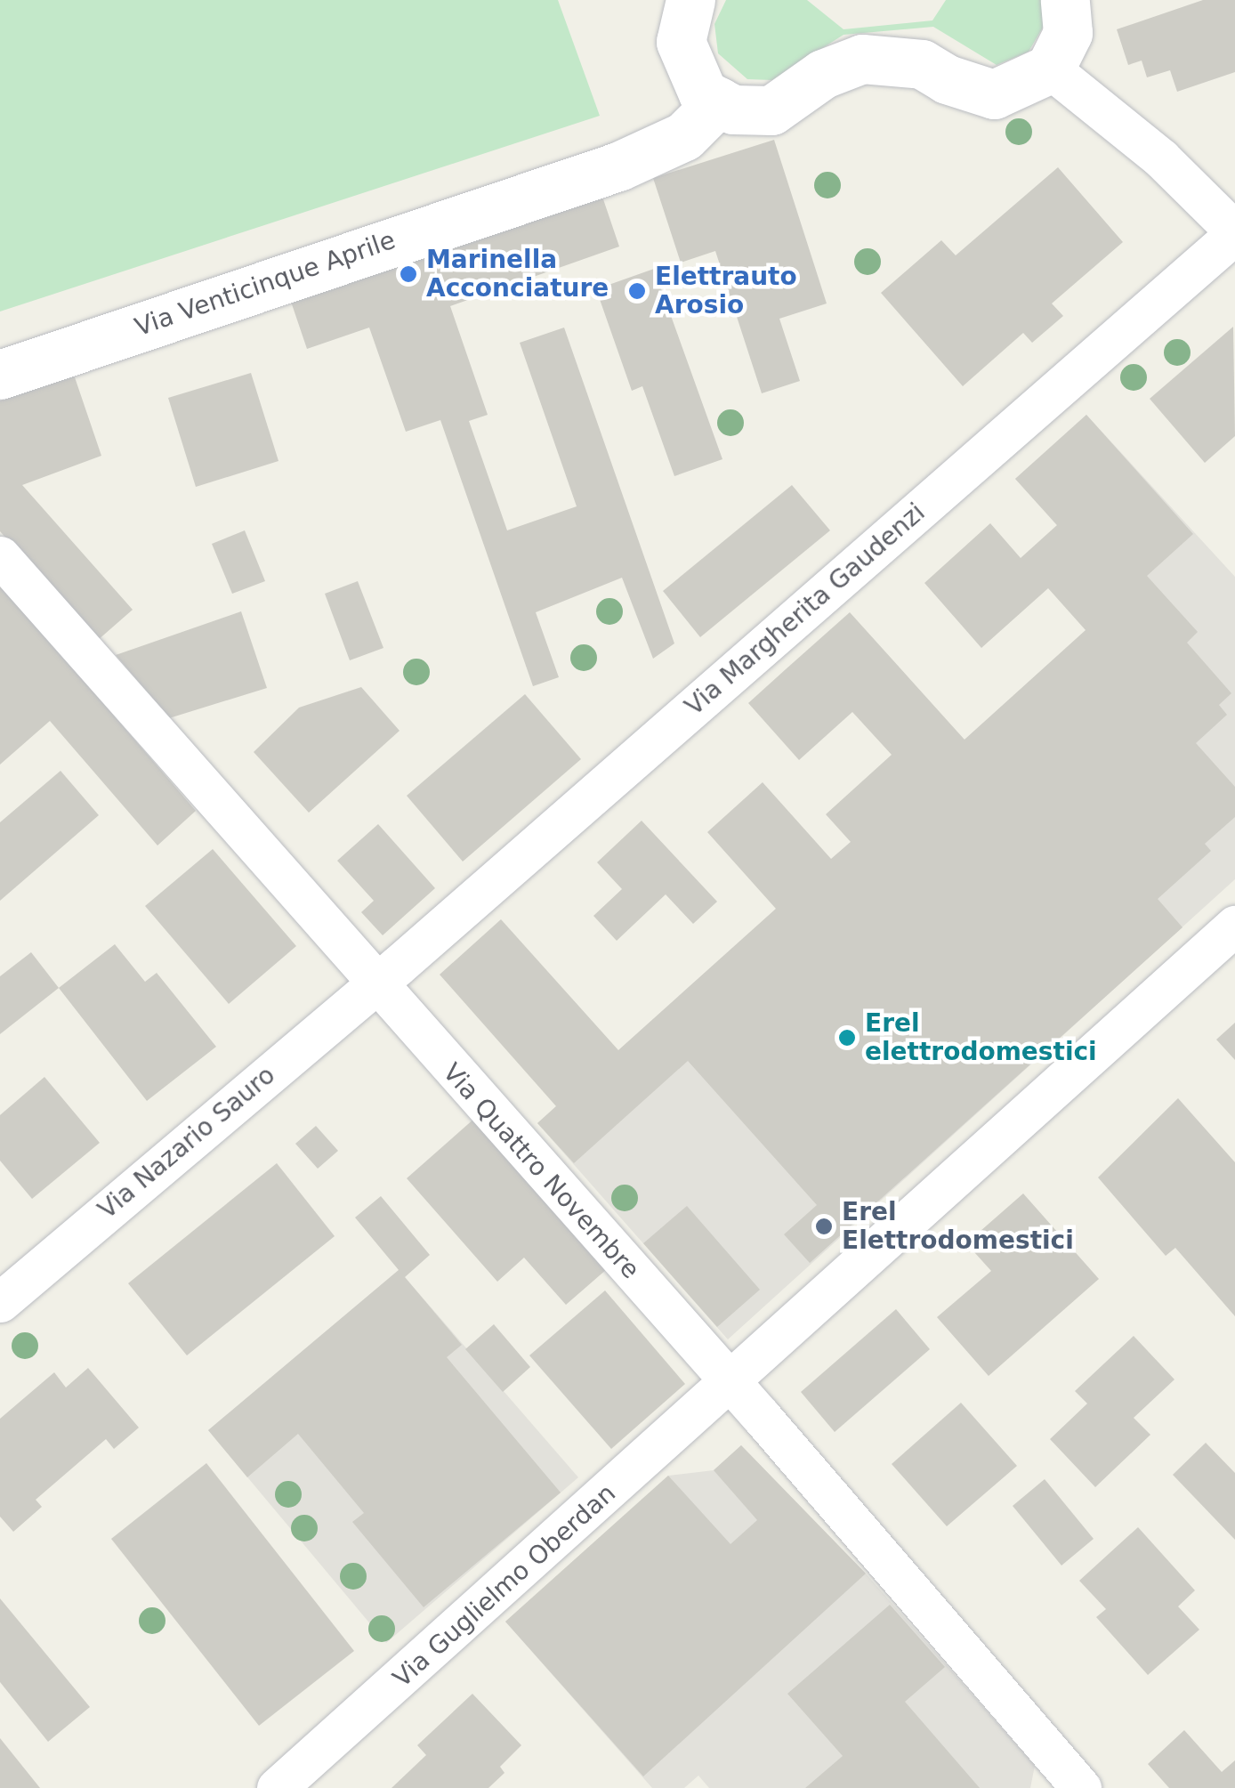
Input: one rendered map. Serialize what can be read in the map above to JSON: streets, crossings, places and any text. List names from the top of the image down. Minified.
{"streets":{"main road":["Via Venticinque Aprile"],"street":["Via Margherita Gaudenzi","Via Nazario Sauro","Via Quattro Novembre","Via Guglielmo Oberdan"]},"crossings":[["Via Margherita Gaudenzi","Via Nazario Sauro"],["Via Margherita Gaudenzi","Via Quattro Novembre"],["Via Nazario Sauro","Via Quattro Novembre"],["Via Quattro Novembre","Via Guglielmo Oberdan"]],"places":["Marinella Acconciature","Elettrauto Arosio","Erel elettrodomestici","Erel Elettrodomestici"]}
